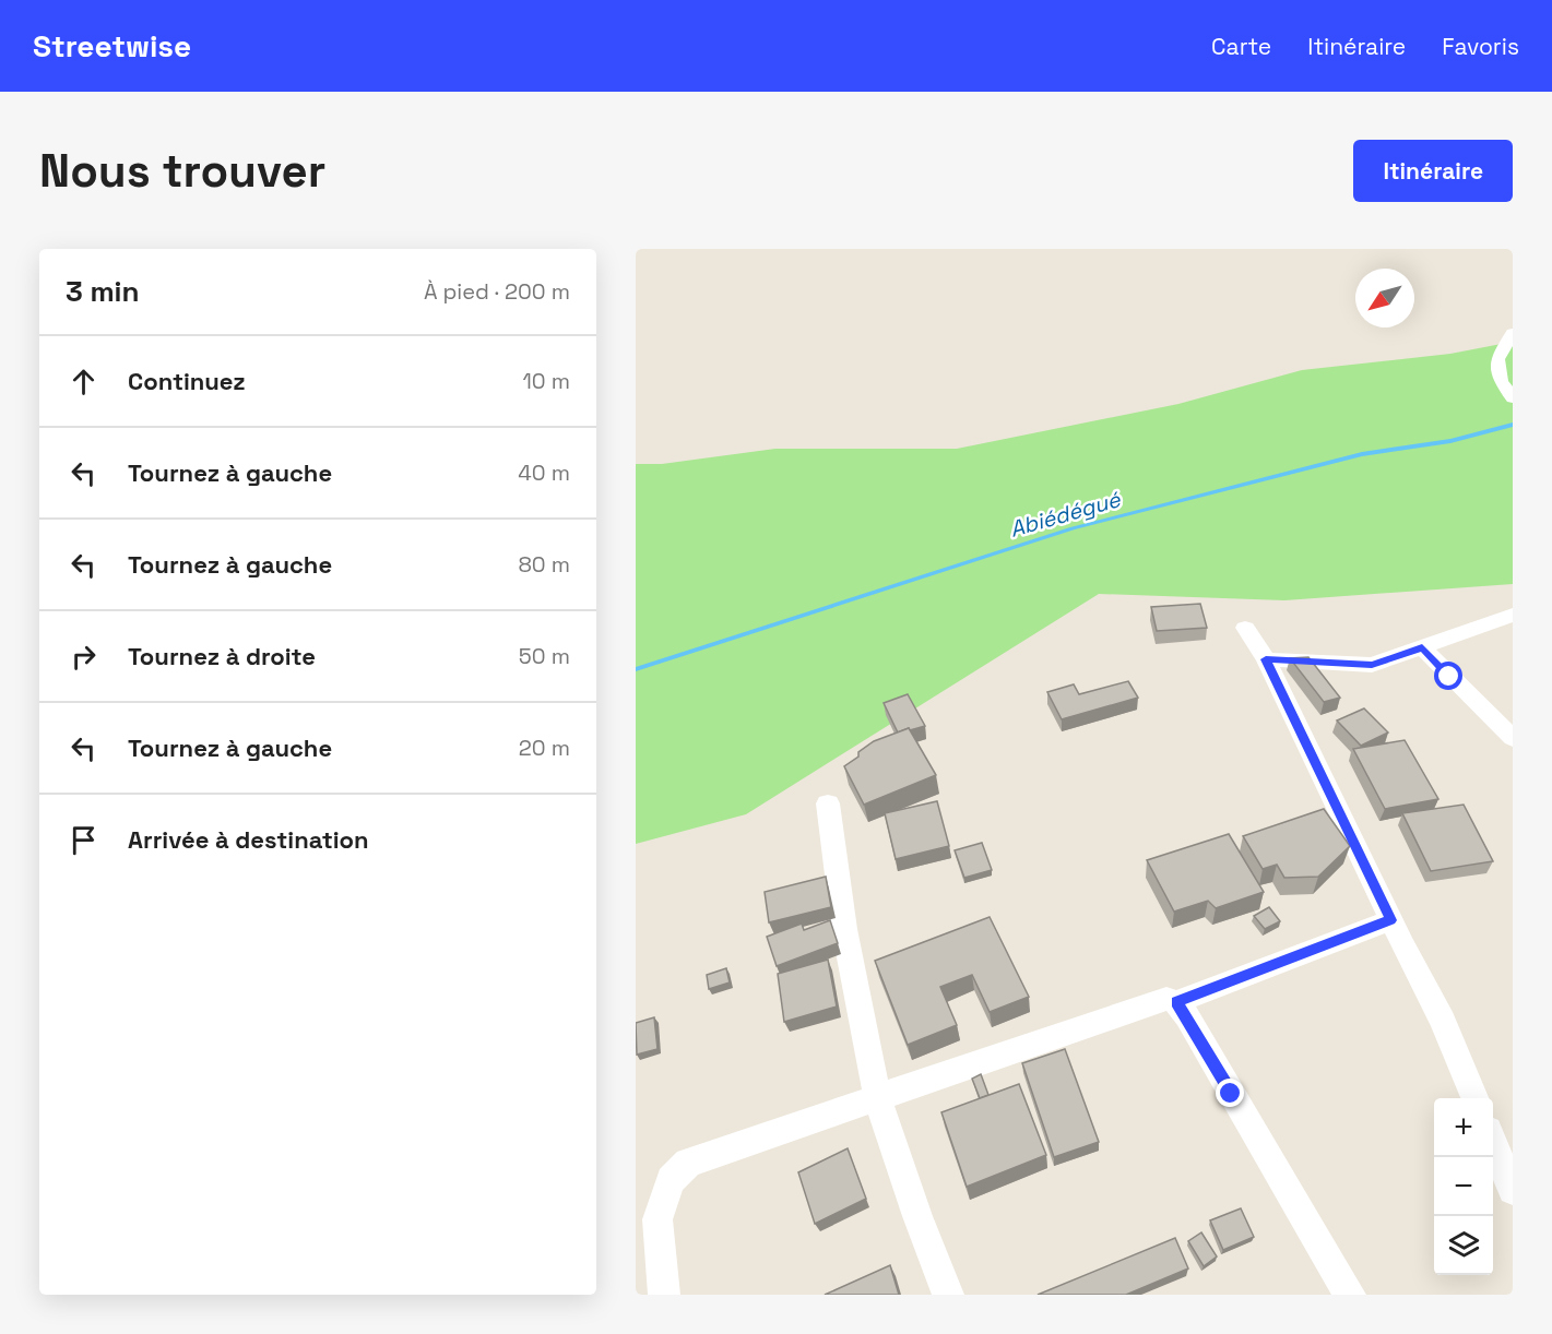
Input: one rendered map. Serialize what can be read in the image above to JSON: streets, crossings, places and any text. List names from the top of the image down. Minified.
{"water":["Abiédégué"],"north":"bottom left","page":{"header":"Streetwise","nav":["Carte","Itinéraire","Favoris"],"buttons":"Itinéraire","title":"Nous trouver","heading":["3 min","À pied · 200 m"],"list":[["Continuez","10 m"],["Tournez à gauche","40 m"],["Tournez à gauche","80 m"],["Tournez à droite","50 m"],["Tournez à gauche","20 m"],"Arrivée à destination"],"map_buttons":["+","−"]}}
